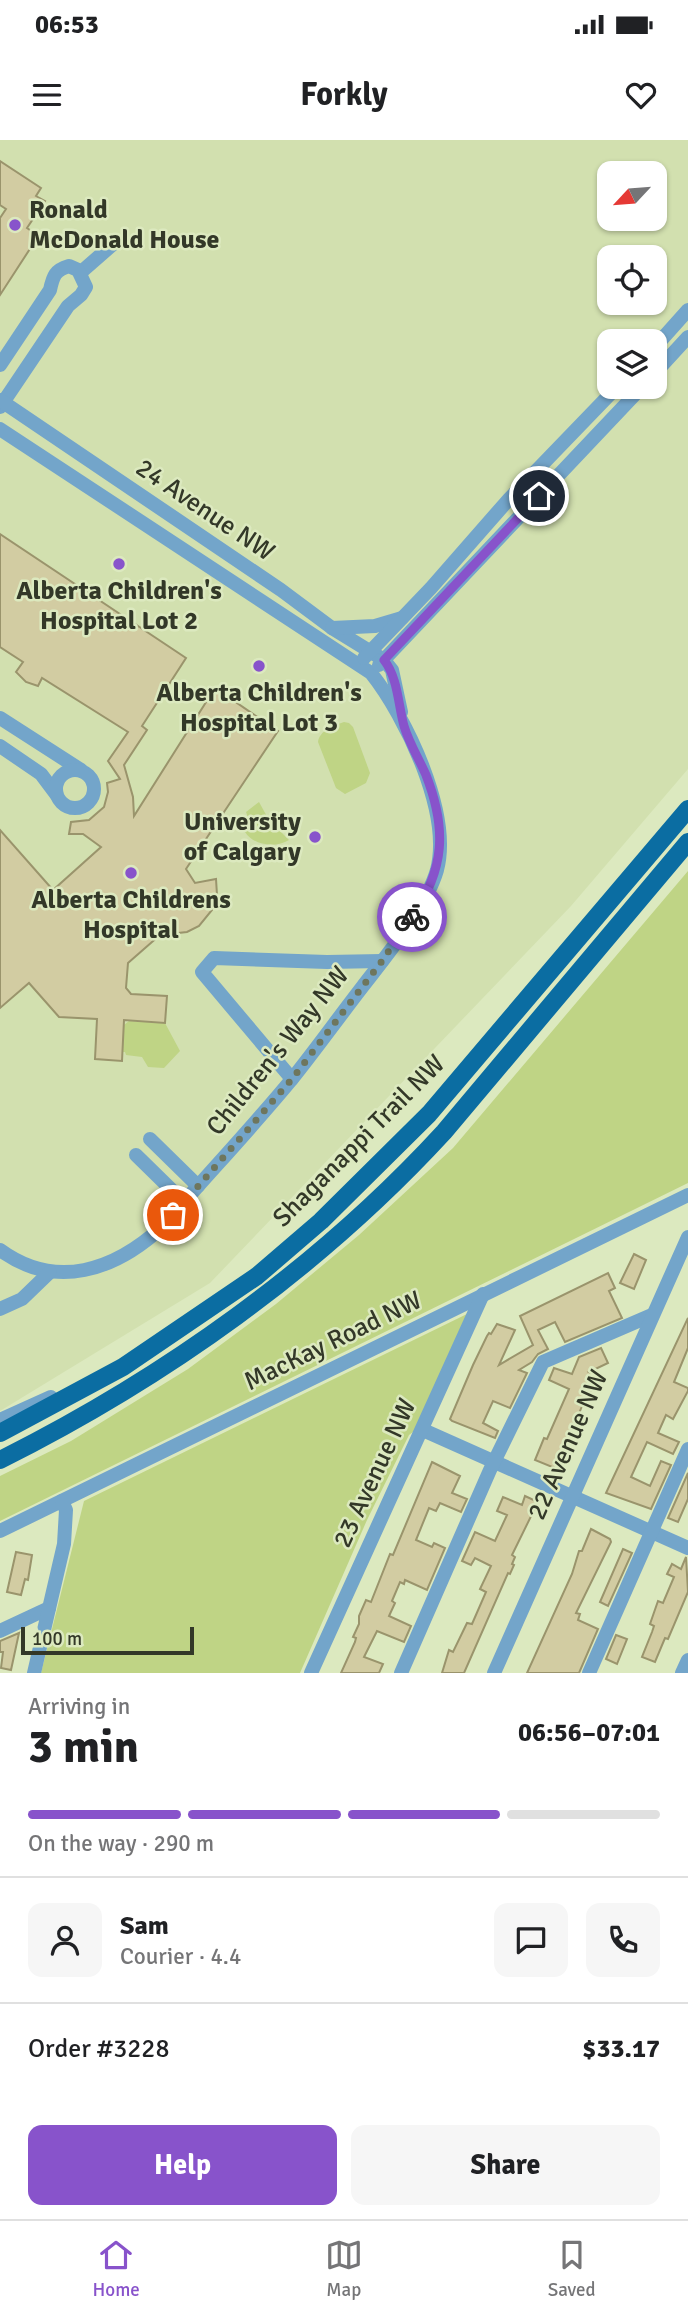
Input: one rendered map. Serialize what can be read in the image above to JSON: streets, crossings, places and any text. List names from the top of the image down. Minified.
{"streets":{"main road":["Shaganappi Trail NW"],"street":["24 Avenue NW","Children's Way NW","MacKay Road NW","22 Avenue NW","23 Avenue NW"]},"crossings":[["24 Avenue NW","Children's Way NW"],["MacKay Road NW","23 Avenue NW"]],"places":["Ronald McDonald House","Alberta Children's Hospital Lot 2","Alberta Children's Hospital Lot 3","University of Calgary","Alberta Childrens Hospital"],"scale_bar":"100 m","north":"bottom left","page":{"status":"06:53","header":"Forkly","scale":"100 m","heading":["3 min","Arriving in","06:56–07:01"],"panel":["Sam","Courier · 4.4","Order #3228","$33.17"],"bar":"On the way · 290 m","buttons":["Help","Share"],"tabs":["Home","Map","Saved"]}}
